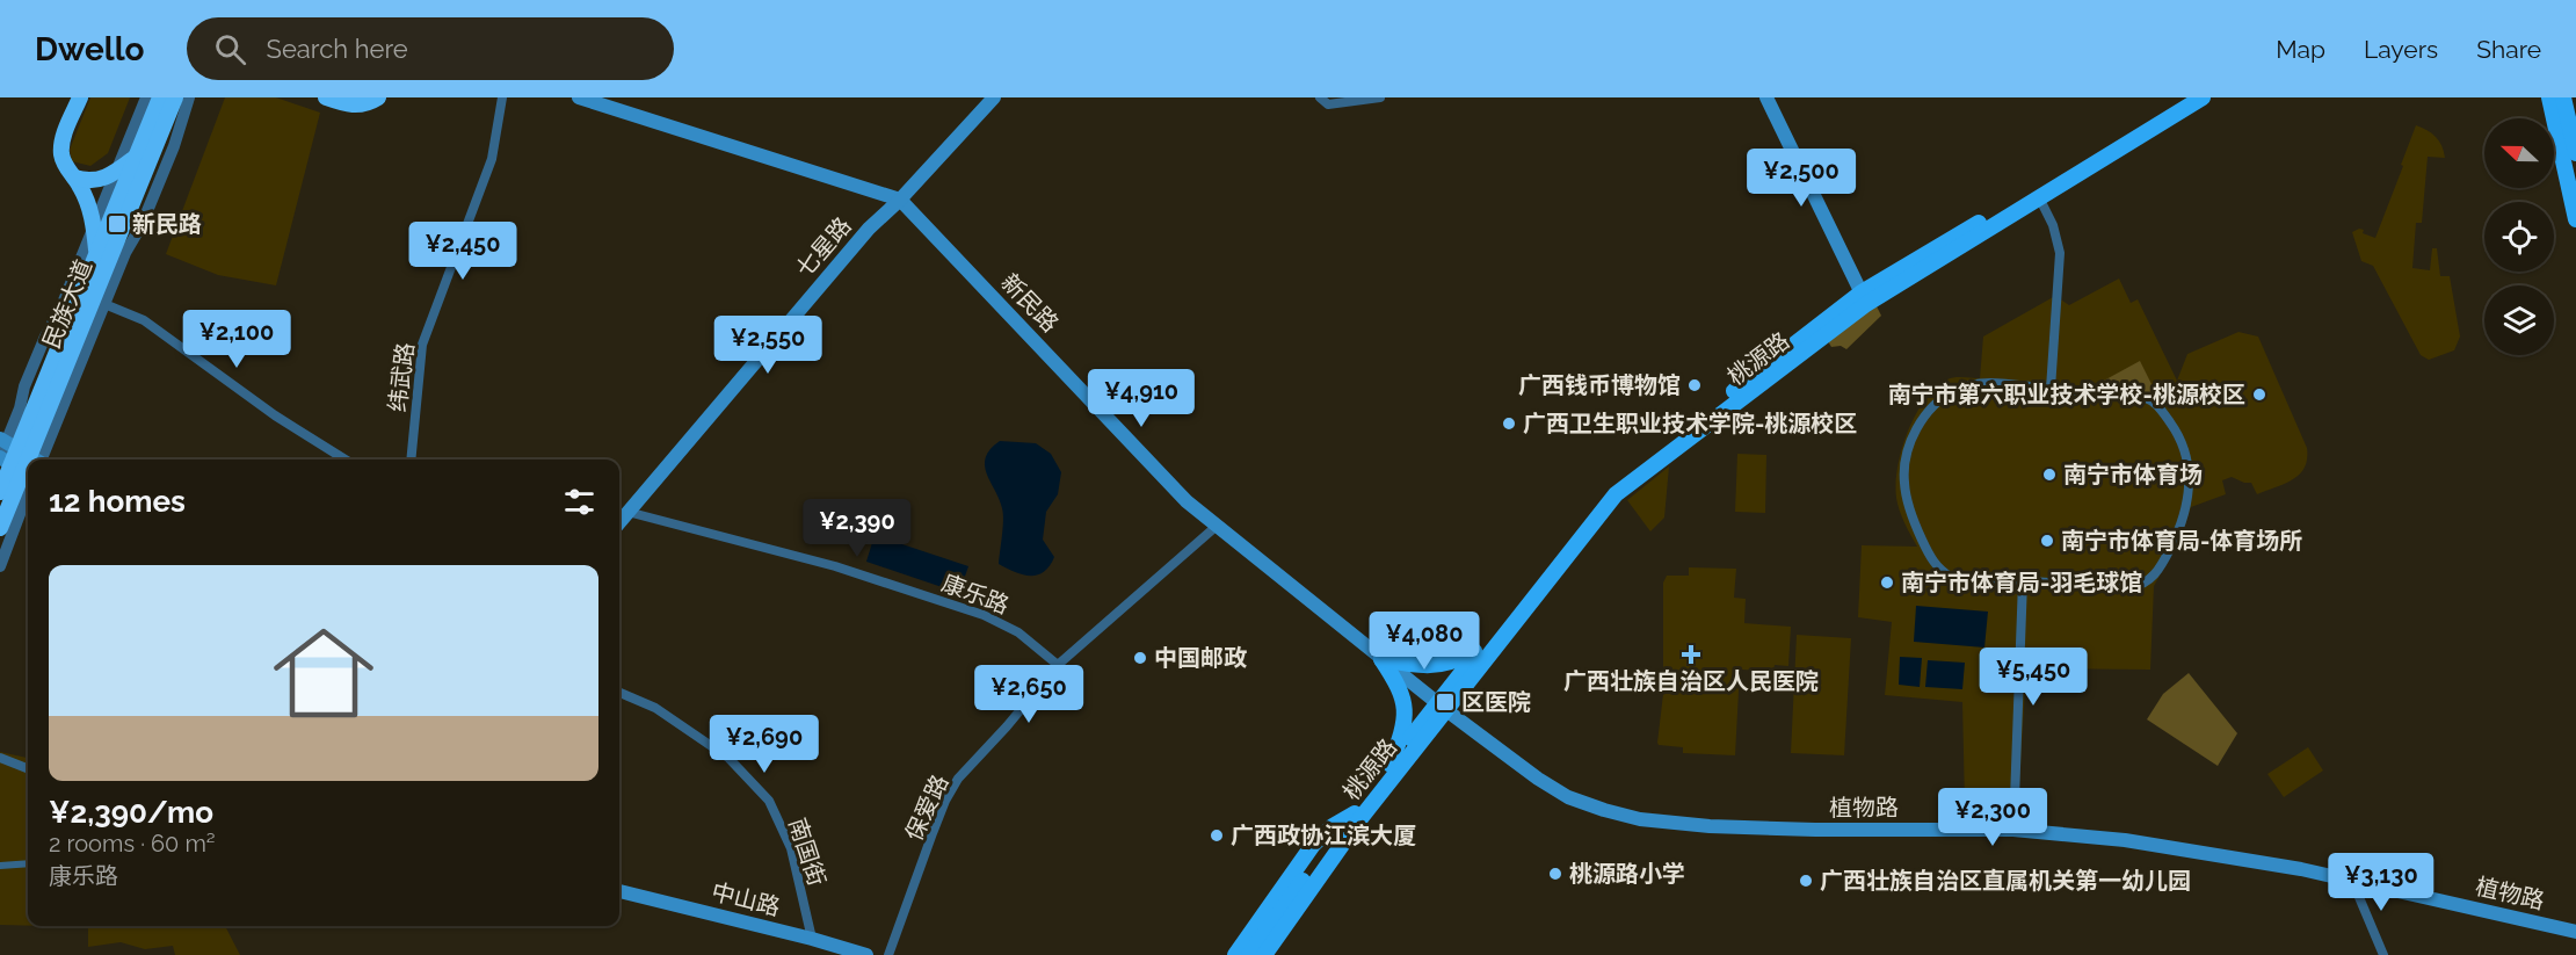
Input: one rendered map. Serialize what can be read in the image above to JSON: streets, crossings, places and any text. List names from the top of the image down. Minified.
{"streets":{"highway":["民族大道"],"main road":["七星路","新民路","桃源路","植物路","中山路"],"street":["纬武路","康乐路","保爱路","南国街"]},"crossings":[["七星路","新民路"],["七星路","康乐路"],["新民路","桃源路"],["新民路","保爱路"],["新民路","植物路"],["桃源路","植物路"],["康乐路","保爱路"],["南国街","中山路"]],"places":{"transit":["新民路","区医院"],"other":["广西钱币博物馆","南宁市第六职业技术学校-桃源校区","广西卫生职业技术学院-桃源校区","南宁市体育场","南宁市体育局-体育场所","南宁市体育局-羽毛球馆","中国邮政","广西政协江滨大厦","桃源路小学","广西壮族自治区直属机关第一幼儿园"],"health":["广西壮族自治区人民医院"]},"north":"left","page":{"header":"Dwello","search":"Search here","nav":["Map","Layers","Share"],"price":["¥2,500","¥2,450","¥2,100","¥2,550","¥4,910","¥2,390","¥4,080","¥5,450","¥2,650","¥2,690","¥2,300","¥3,130"],"heading":"12 homes","list":[{"name":"¥2,390/mo","note":"2 rooms · 60 m² · 康乐路"}]}}
